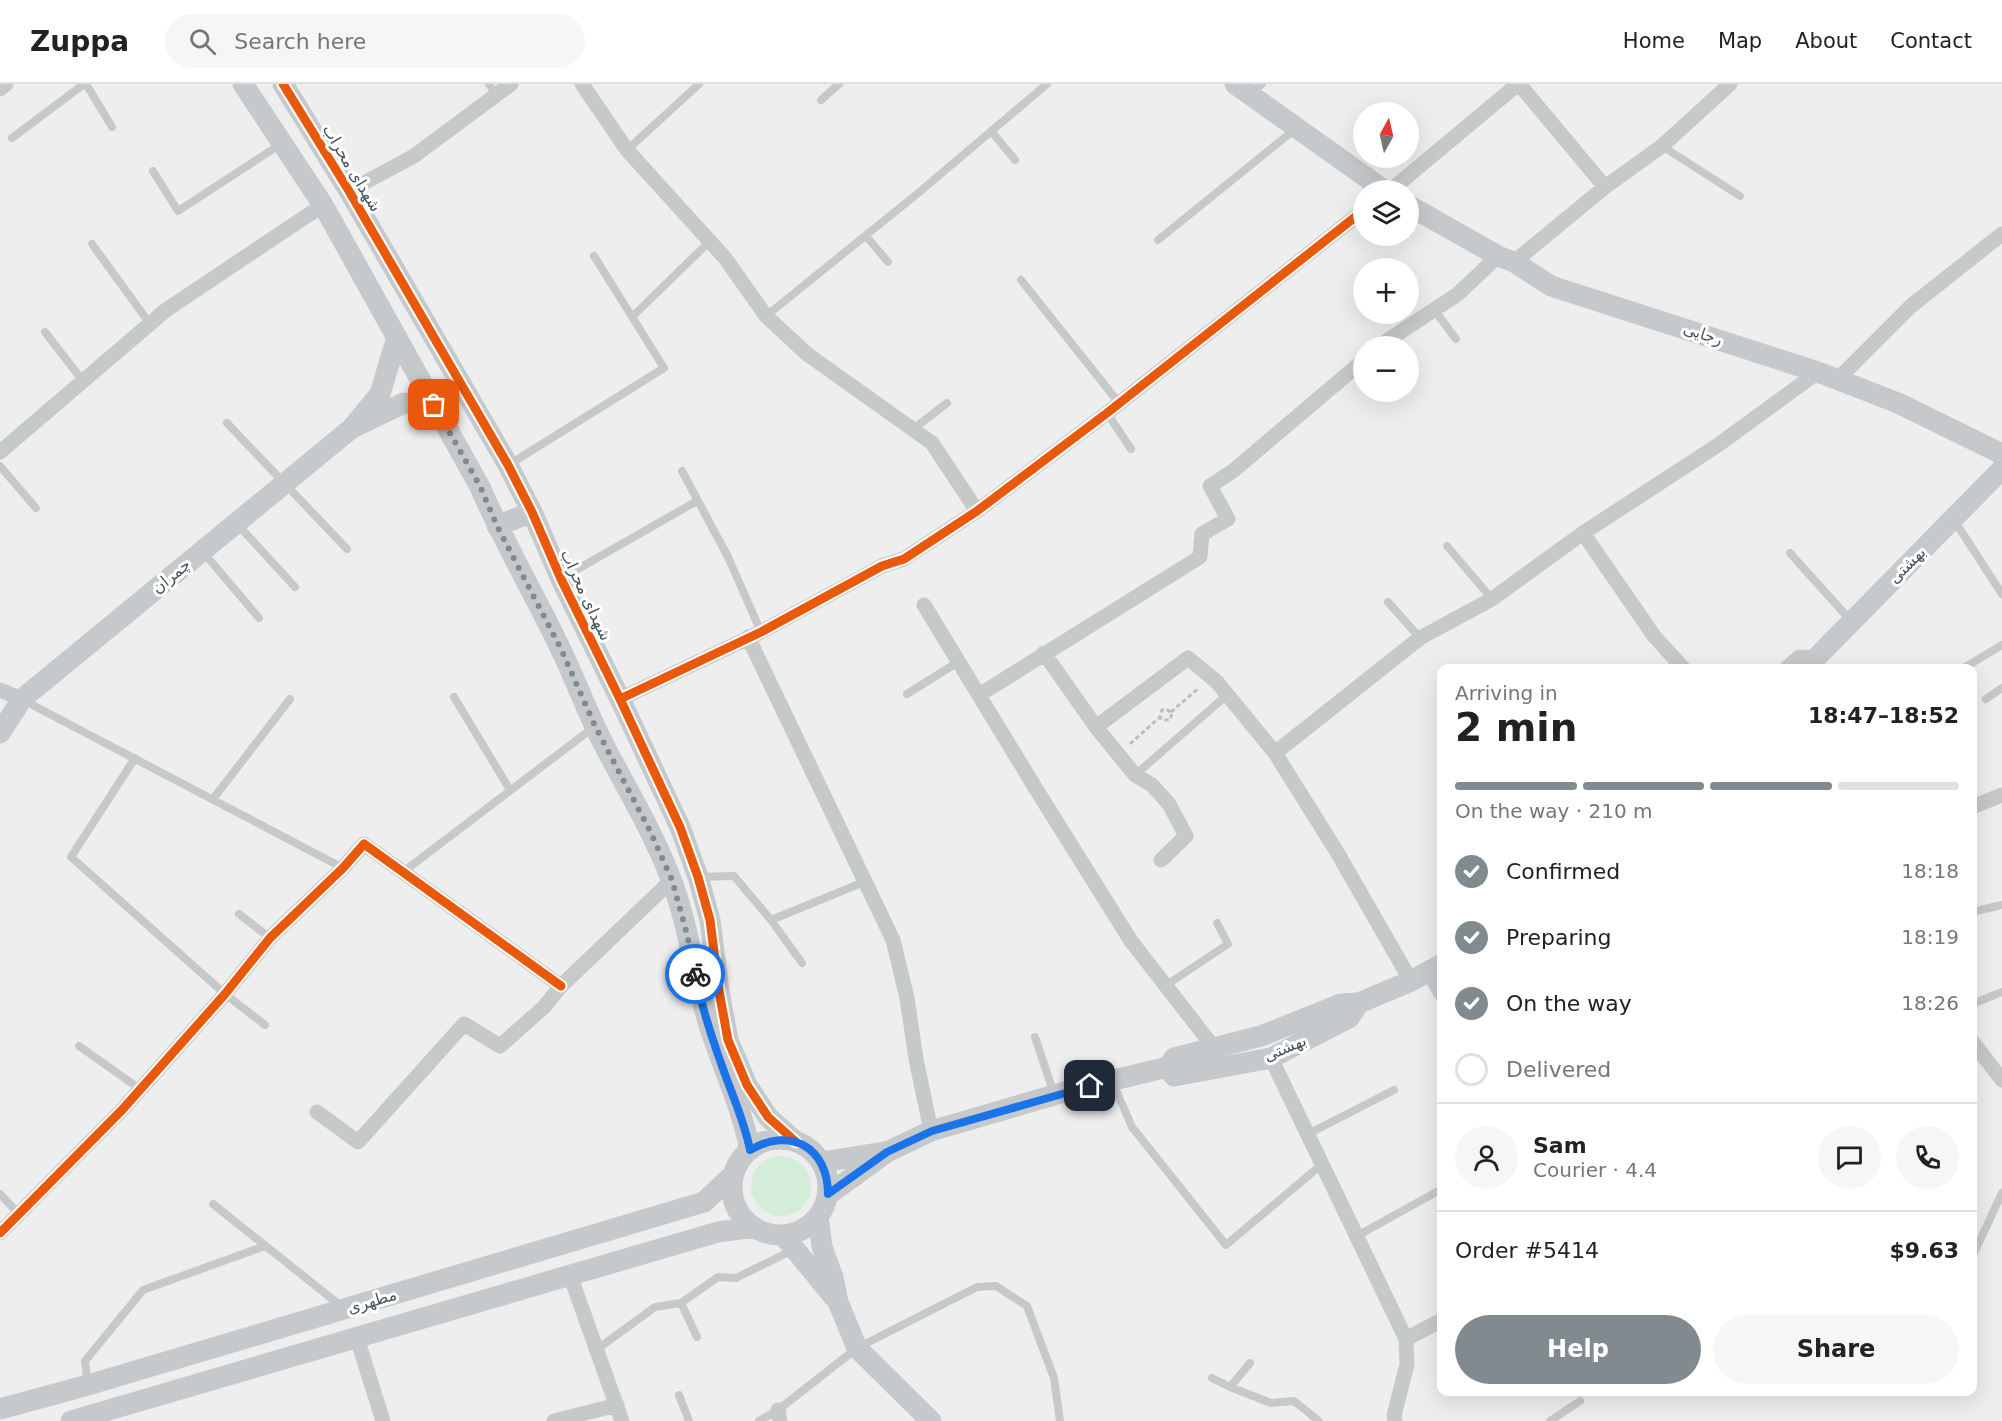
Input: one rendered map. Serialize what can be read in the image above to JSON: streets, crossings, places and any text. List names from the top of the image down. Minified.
{"streets":{"street":["شهدای محراب","رجایی","بهشتی","چمران","مطهری"]},"crossings":[["شهدای محراب","مطهری"]],"north":"top","page":{"header":"Zuppa","search":"Search here","nav":["Home","Map","About","Contact"],"map_buttons":["+","−"],"heading":["2 min","Arriving in","18:47–18:52"],"panel":["Sam","Courier · 4.4","Order #5414","$9.63"],"bar":"On the way · 210 m","list":[["Confirmed","18:18"],["Preparing","18:19"],["On the way","18:26"],"Delivered"],"buttons":["Help","Share"]}}
